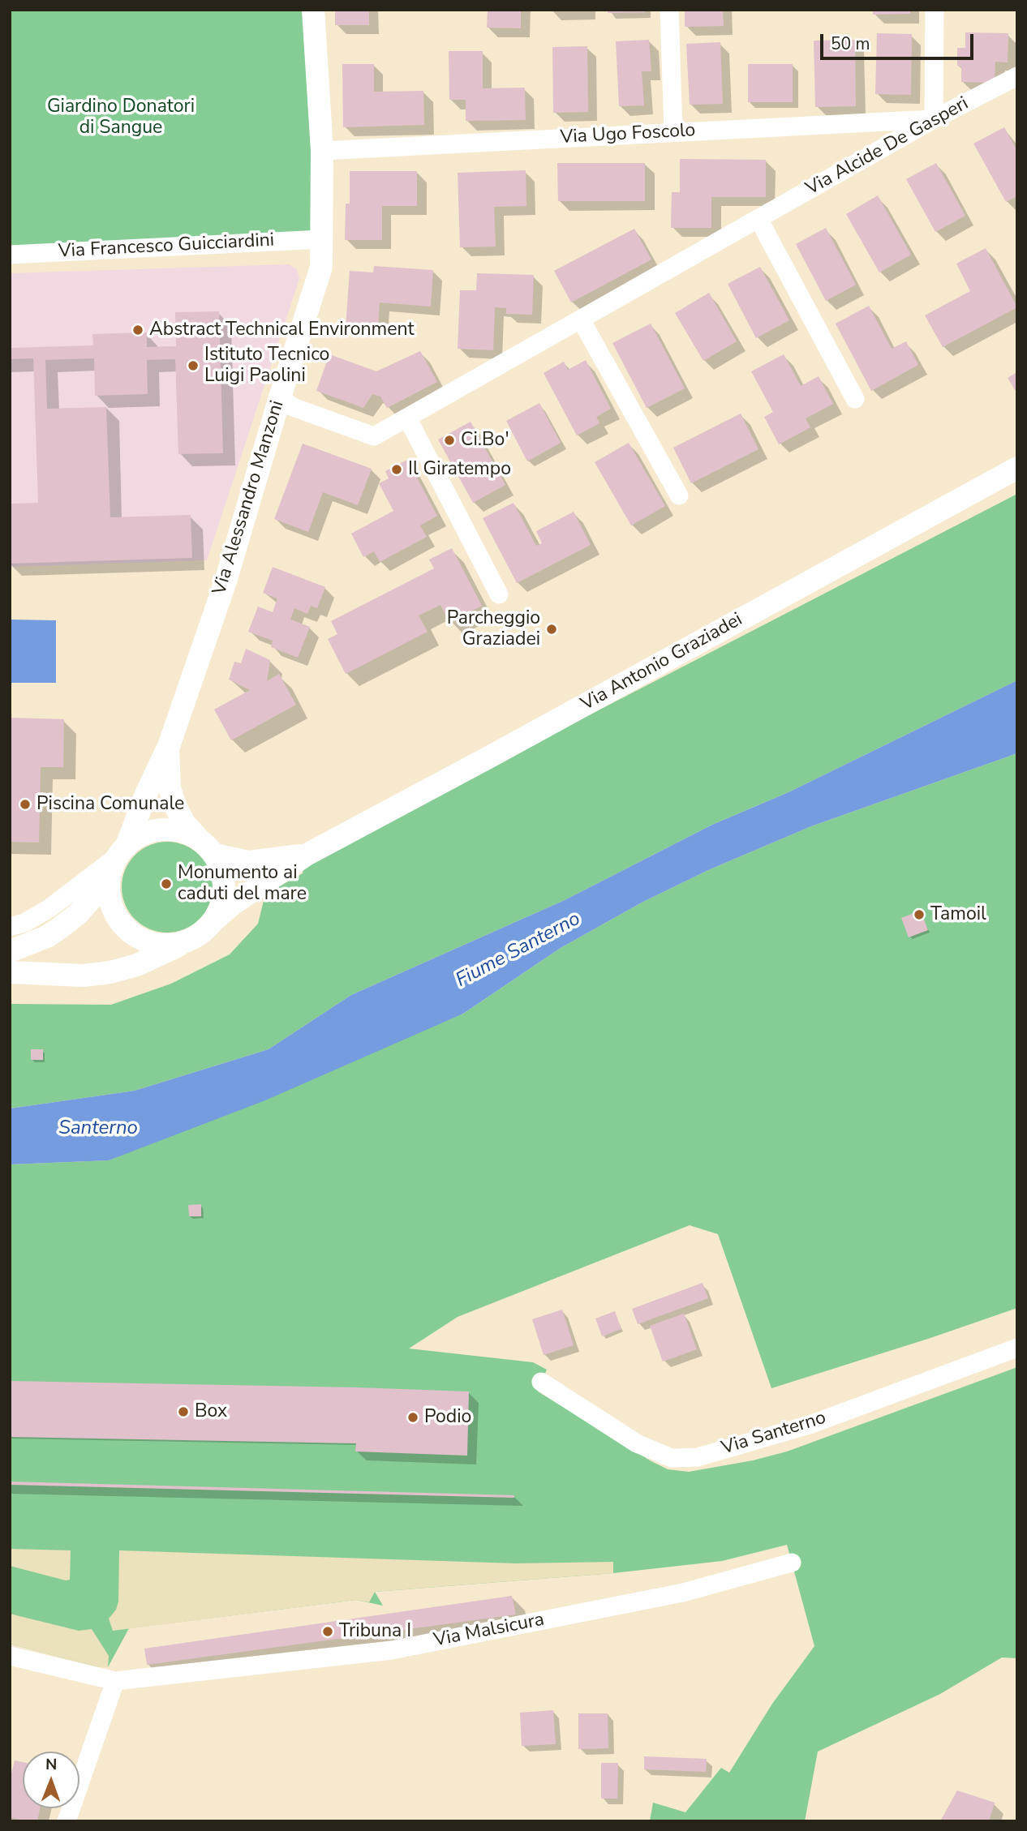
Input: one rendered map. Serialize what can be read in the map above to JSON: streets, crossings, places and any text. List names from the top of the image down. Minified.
{"streets":{"street":["Via Ugo Foscolo","Via Alcide De Gasperi","Via Francesco Guicciardini","Via Alessandro Manzoni","Via Antonio Graziadei","Via Santerno","Via Malsicura"]},"crossings":[["Via Ugo Foscolo","Via Alcide De Gasperi"],["Via Ugo Foscolo","Via Alessandro Manzoni"],["Via Alcide De Gasperi","Via Alessandro Manzoni"],["Via Francesco Guicciardini","Via Alessandro Manzoni"],["Via Alessandro Manzoni","Via Antonio Graziadei"]],"water":["Fiume Santerno","Santerno"],"parks":["Giardino Donatori di Sangue"],"places":["Abstract Technical Environment","Istituto Tecnico Luigi Paolini","Ci.Bo'","Il Giratempo","Parcheggio Graziadei","Piscina Comunale","Monumento ai caduti del mare","Tamoil","Box","Podio","Tribuna I"],"scale_bar":"50 m","north":"top"}
